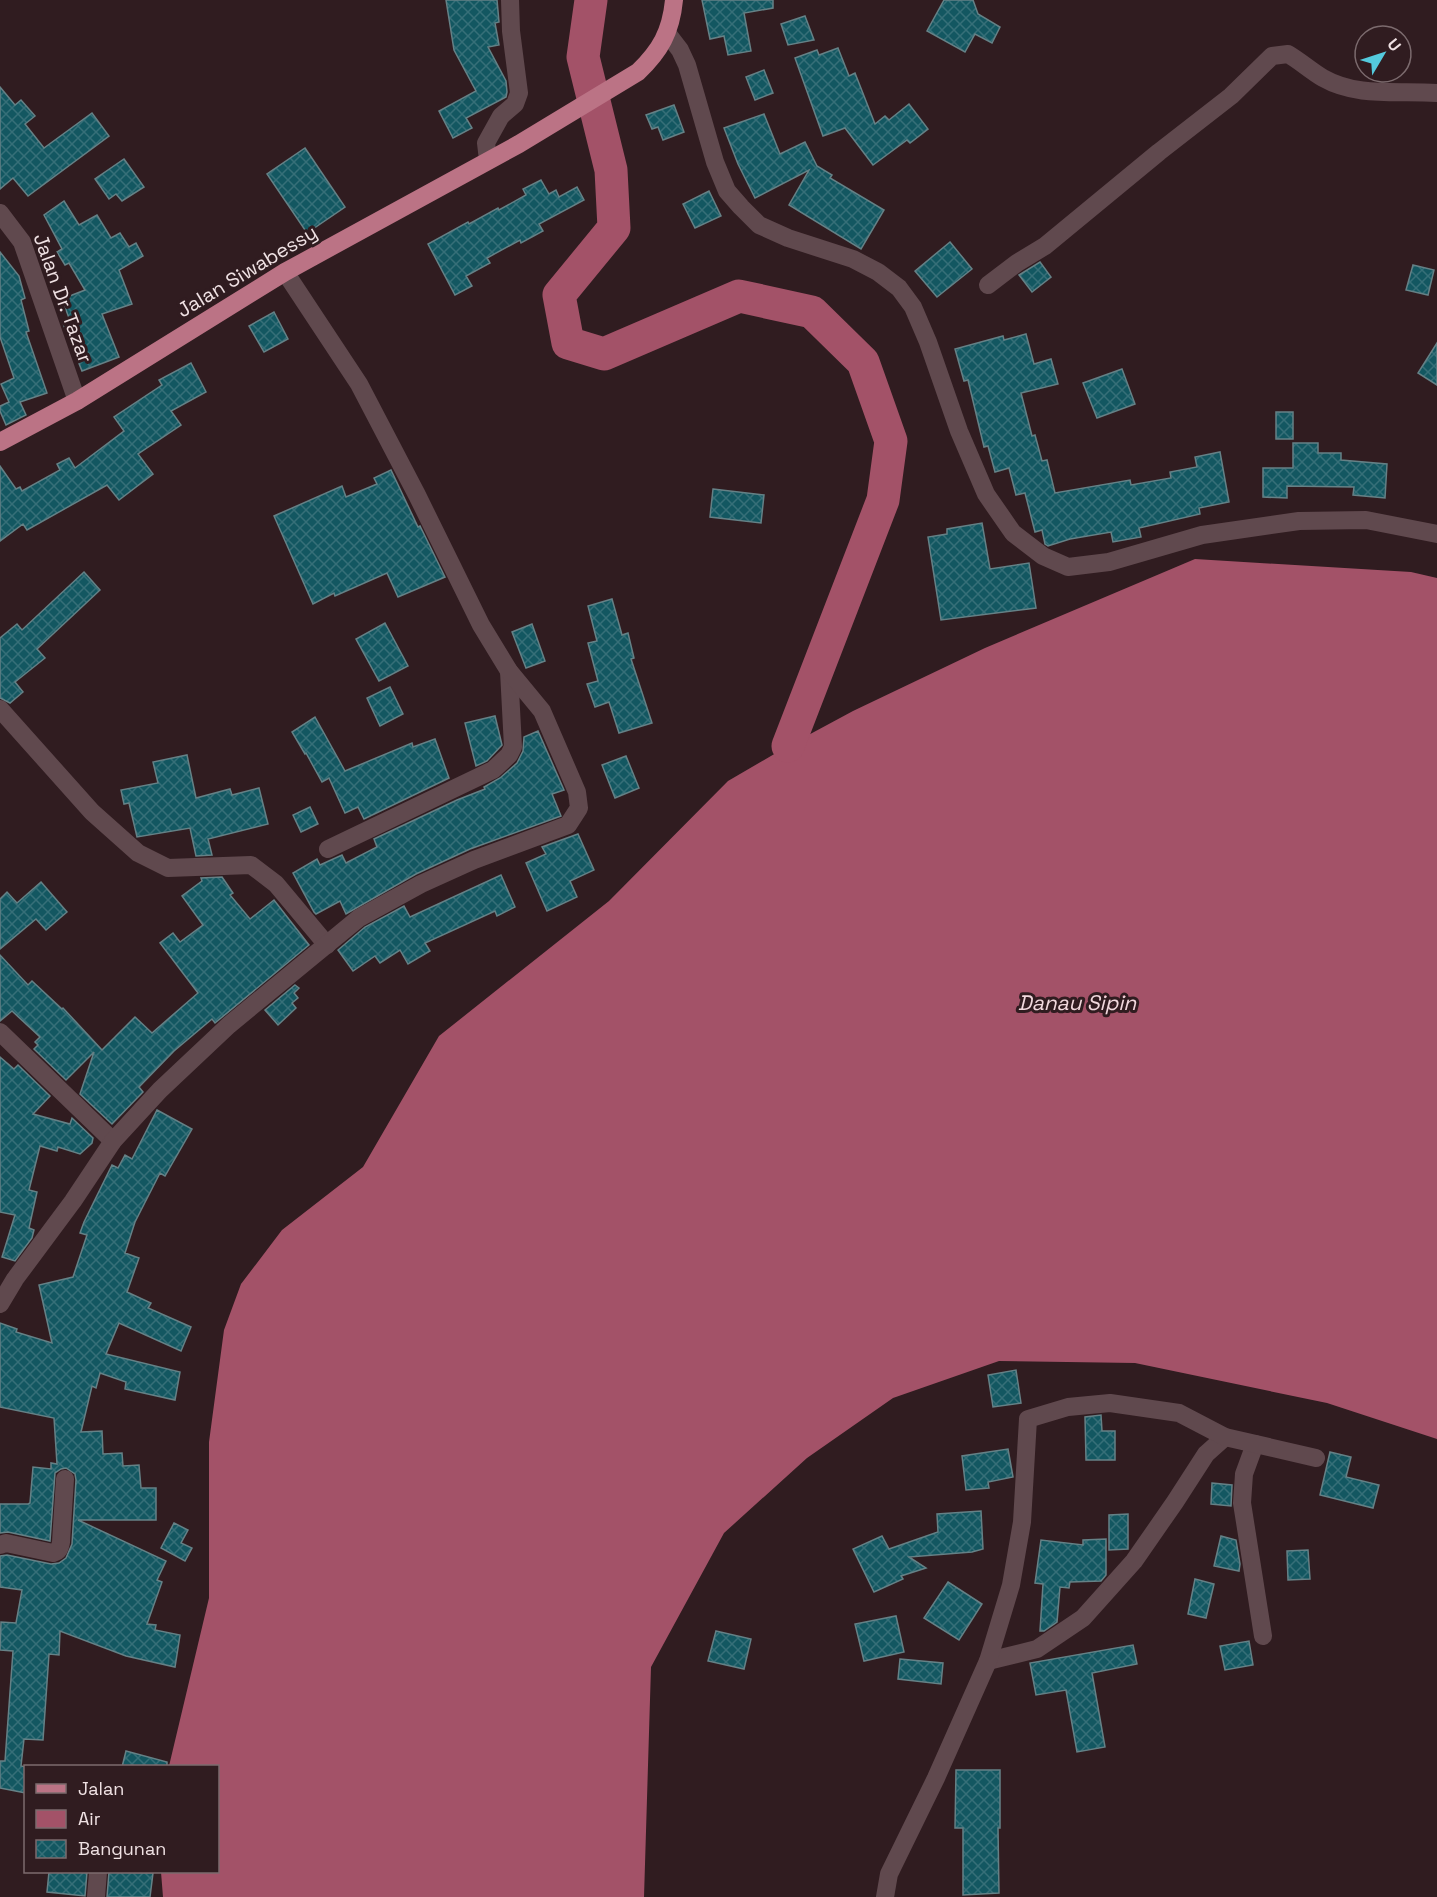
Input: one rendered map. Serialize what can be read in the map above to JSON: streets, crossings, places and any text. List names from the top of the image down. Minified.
{"streets":{"main road":["Jalan Siwabessy"],"street":["Jalan Dr. Tazar"]},"crossings":[["Jalan Siwabessy","Jalan Dr. Tazar"]],"water":["Danau Sipin"],"legend":["Jalan","Air","Bangunan"],"north":"top right"}
